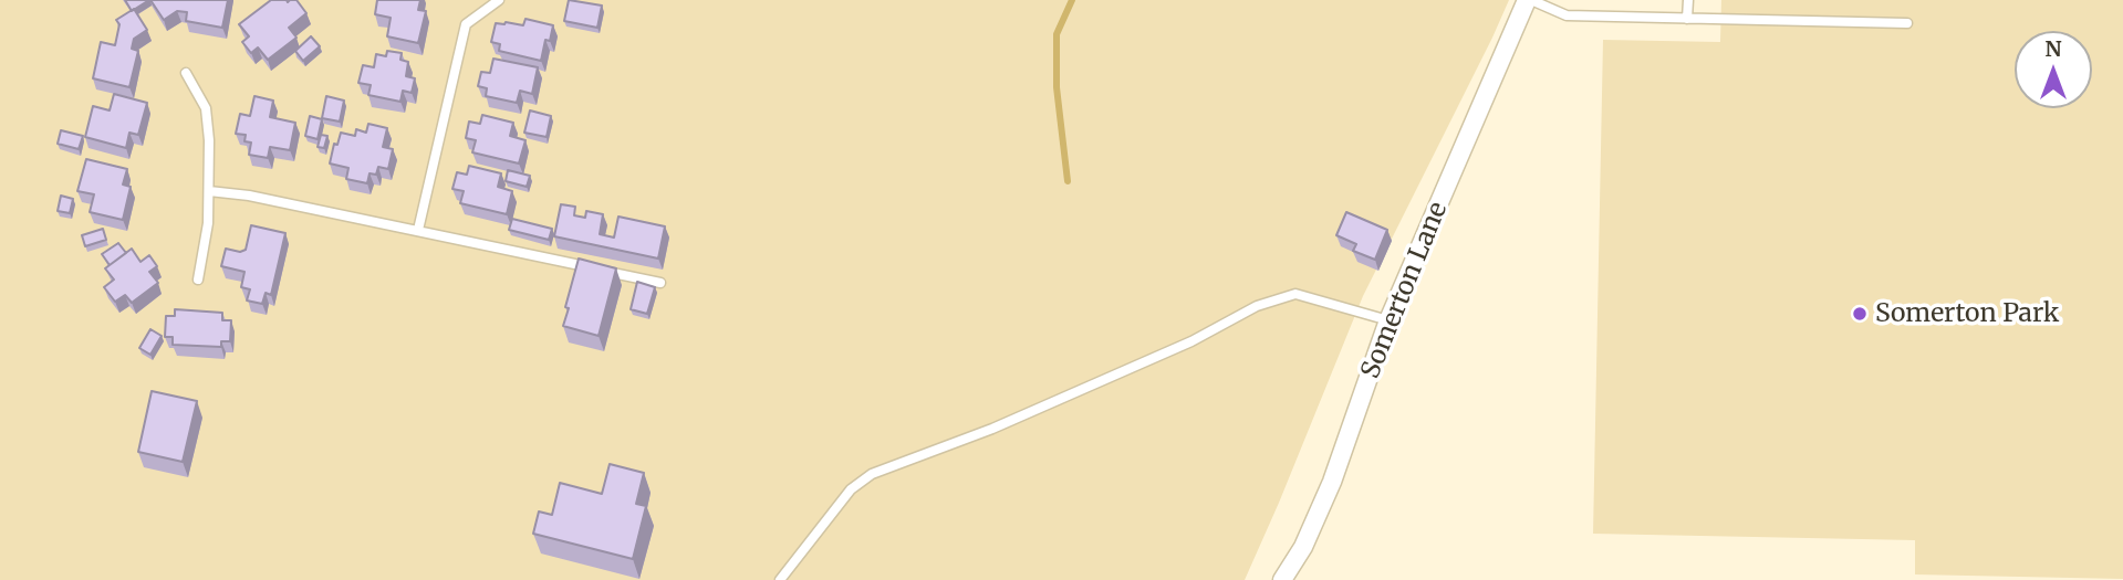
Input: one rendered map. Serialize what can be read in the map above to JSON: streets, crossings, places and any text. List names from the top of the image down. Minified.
{"streets":{"street":["Somerton Lane"]},"places":["Somerton Park"],"north":"top"}
